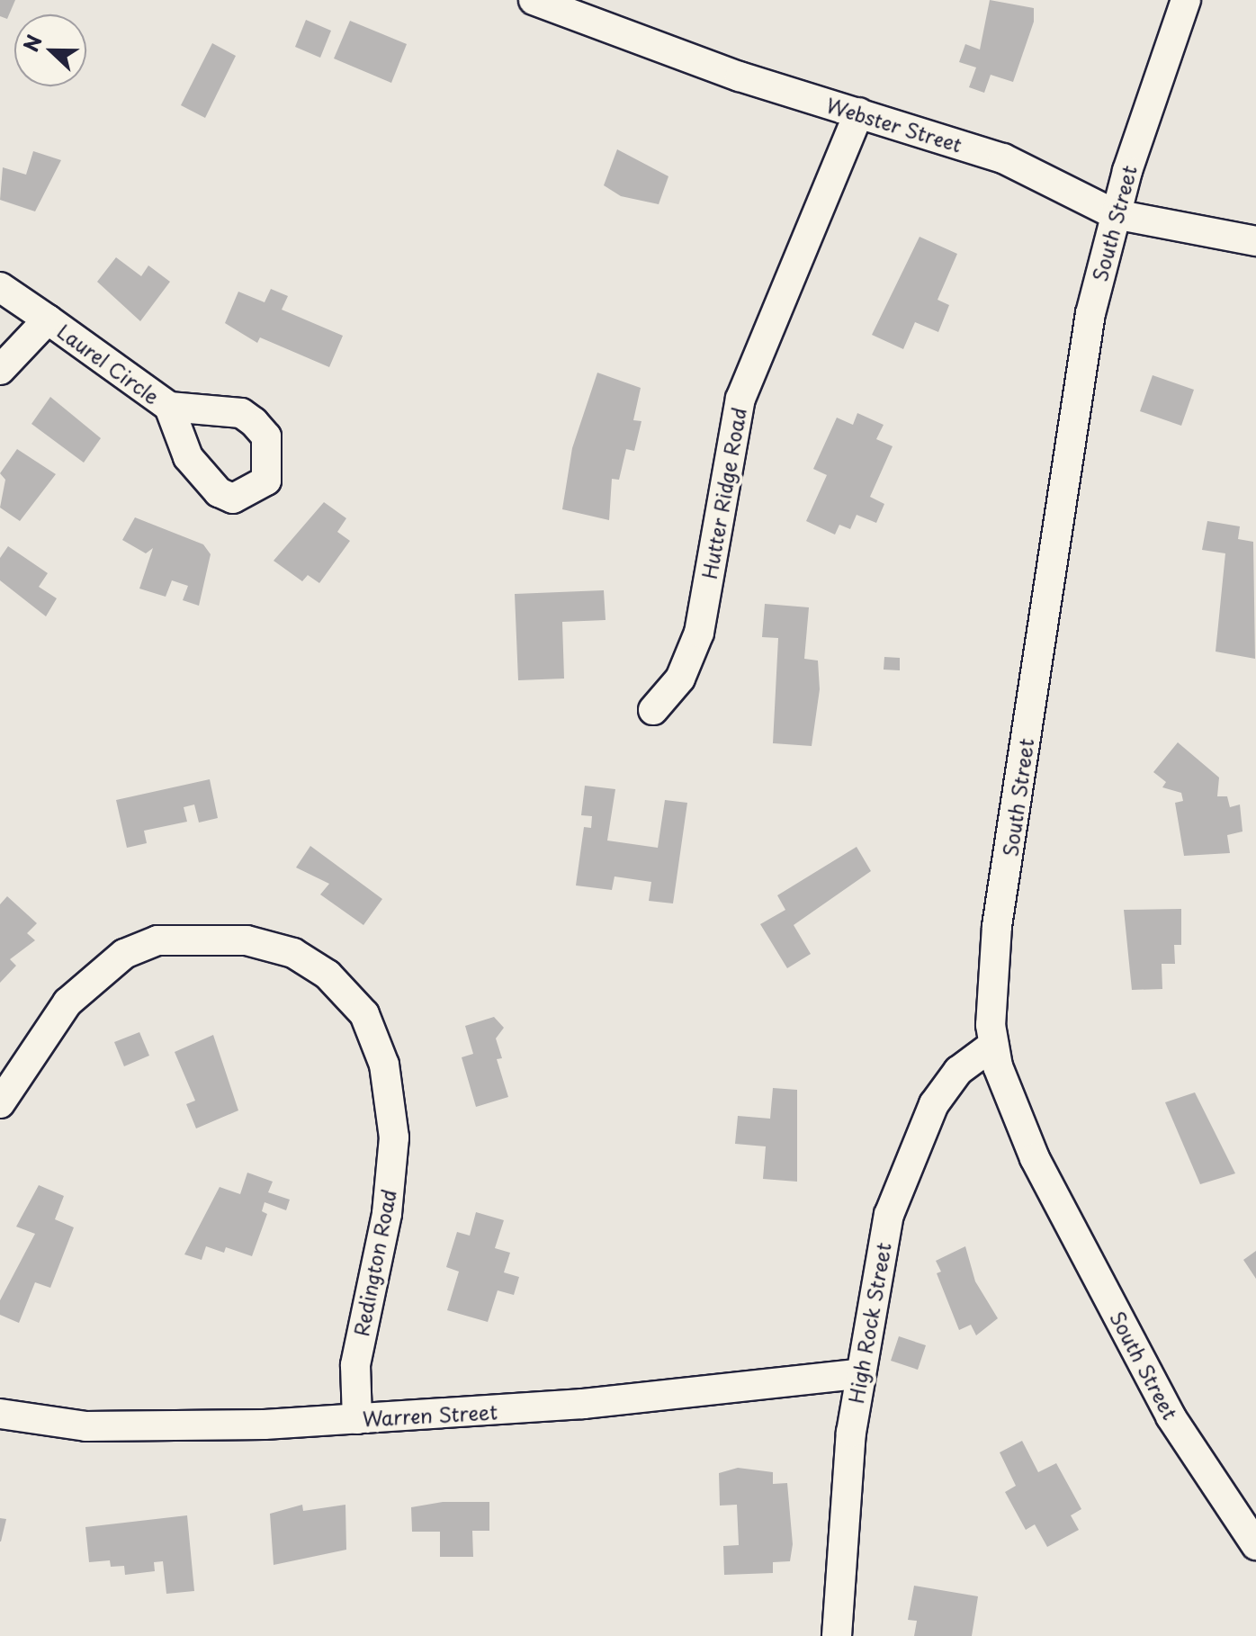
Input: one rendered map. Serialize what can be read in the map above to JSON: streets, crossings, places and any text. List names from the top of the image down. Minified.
{"streets":{"street":["Webster Street","South Street","Laurel Circle","Hutter Ridge Road","Redington Road","High Rock Street","Warren Street"]},"crossings":[["Webster Street","South Street"],["Webster Street","Hutter Ridge Road"],["South Street","High Rock Street"],["Redington Road","Warren Street"],["High Rock Street","Warren Street"]],"north":"left"}
